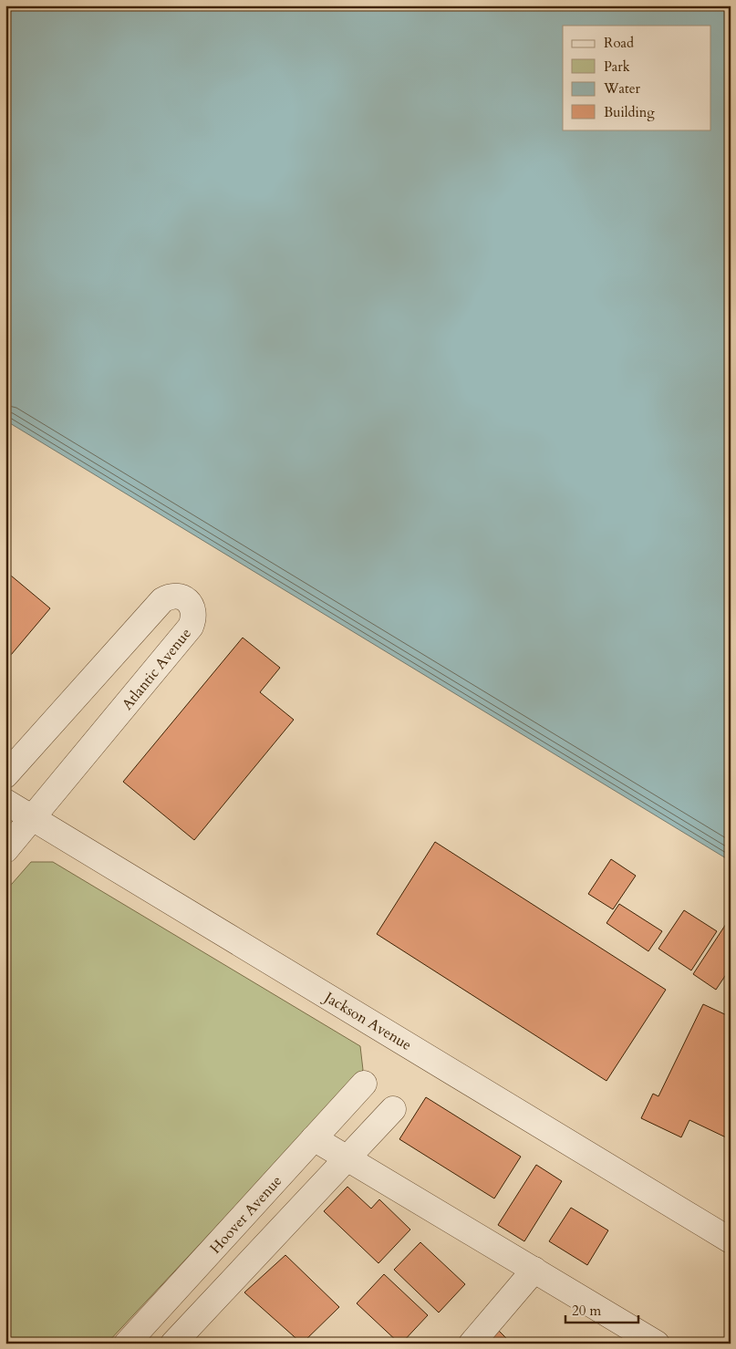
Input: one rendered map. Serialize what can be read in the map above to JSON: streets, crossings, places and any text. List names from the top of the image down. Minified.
{"streets":{"street":["Atlantic Avenue","Jackson Avenue","Hoover Avenue"]},"crossings":[["Atlantic Avenue","Jackson Avenue"]],"legend":["Road","Park","Water","Building"],"scale_bar":"20 m"}
